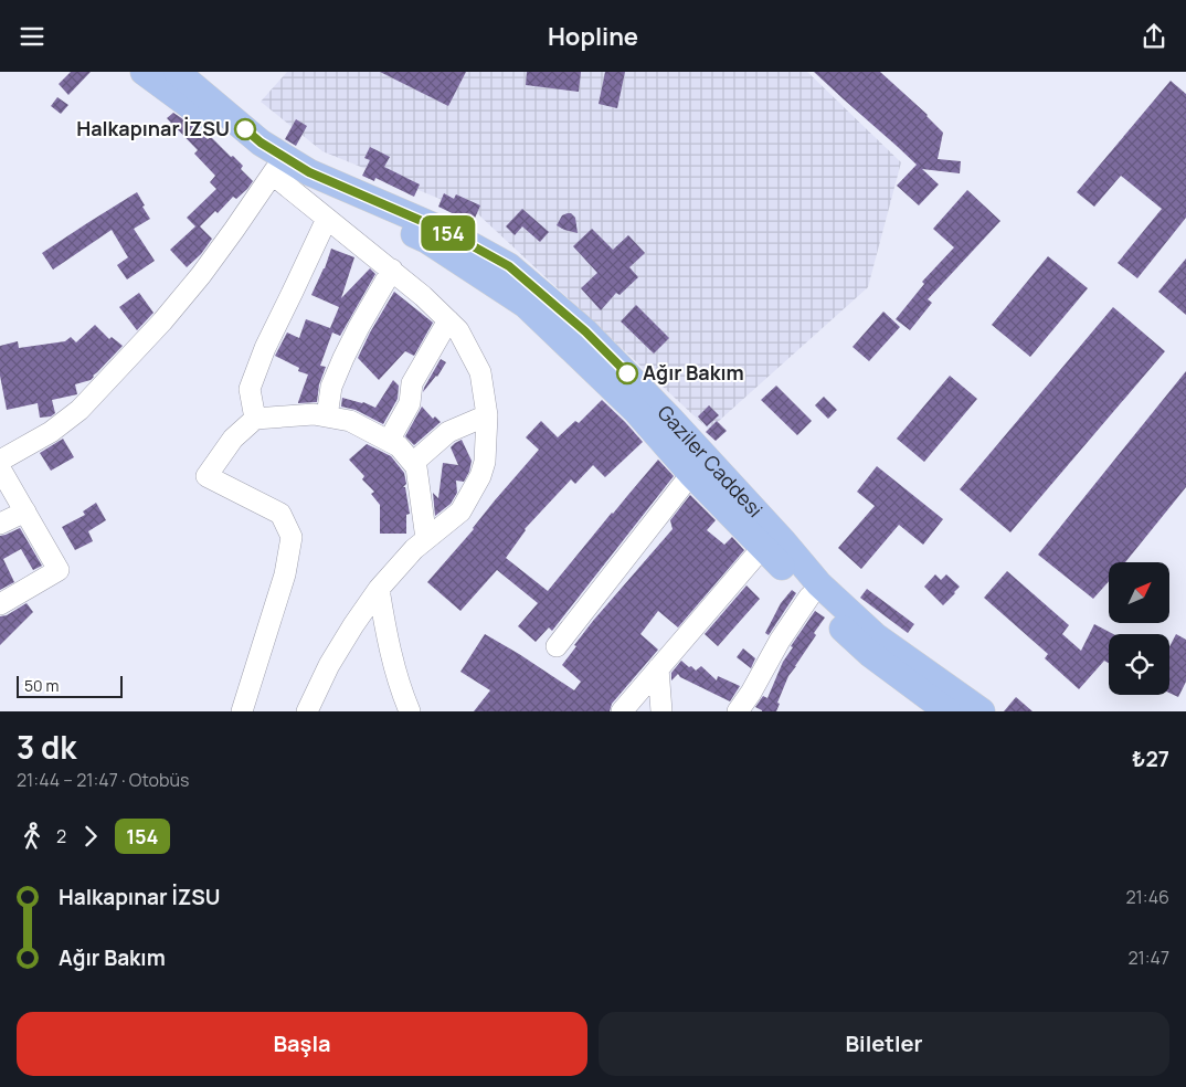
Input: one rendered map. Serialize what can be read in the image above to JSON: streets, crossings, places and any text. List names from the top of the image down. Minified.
{"streets":{"main road":["Gaziler Caddesi"]},"places":["Halkapınar İZSU","Ağır Bakım"],"lines":["bus line 154"],"scale_bar":"50 m","north":"top right","page":{"header":"Hopline","on_map":"154","scale":"50 m","heading":["3 dk","21:44 – 21:47 · Otobüs","₺27"],"legs":["2","154"],"list":[{"name":"Halkapınar İZSU","value":"21:46"},{"name":"Ağır Bakım","value":"21:47"}],"buttons":["Başla","Biletler"]}}
